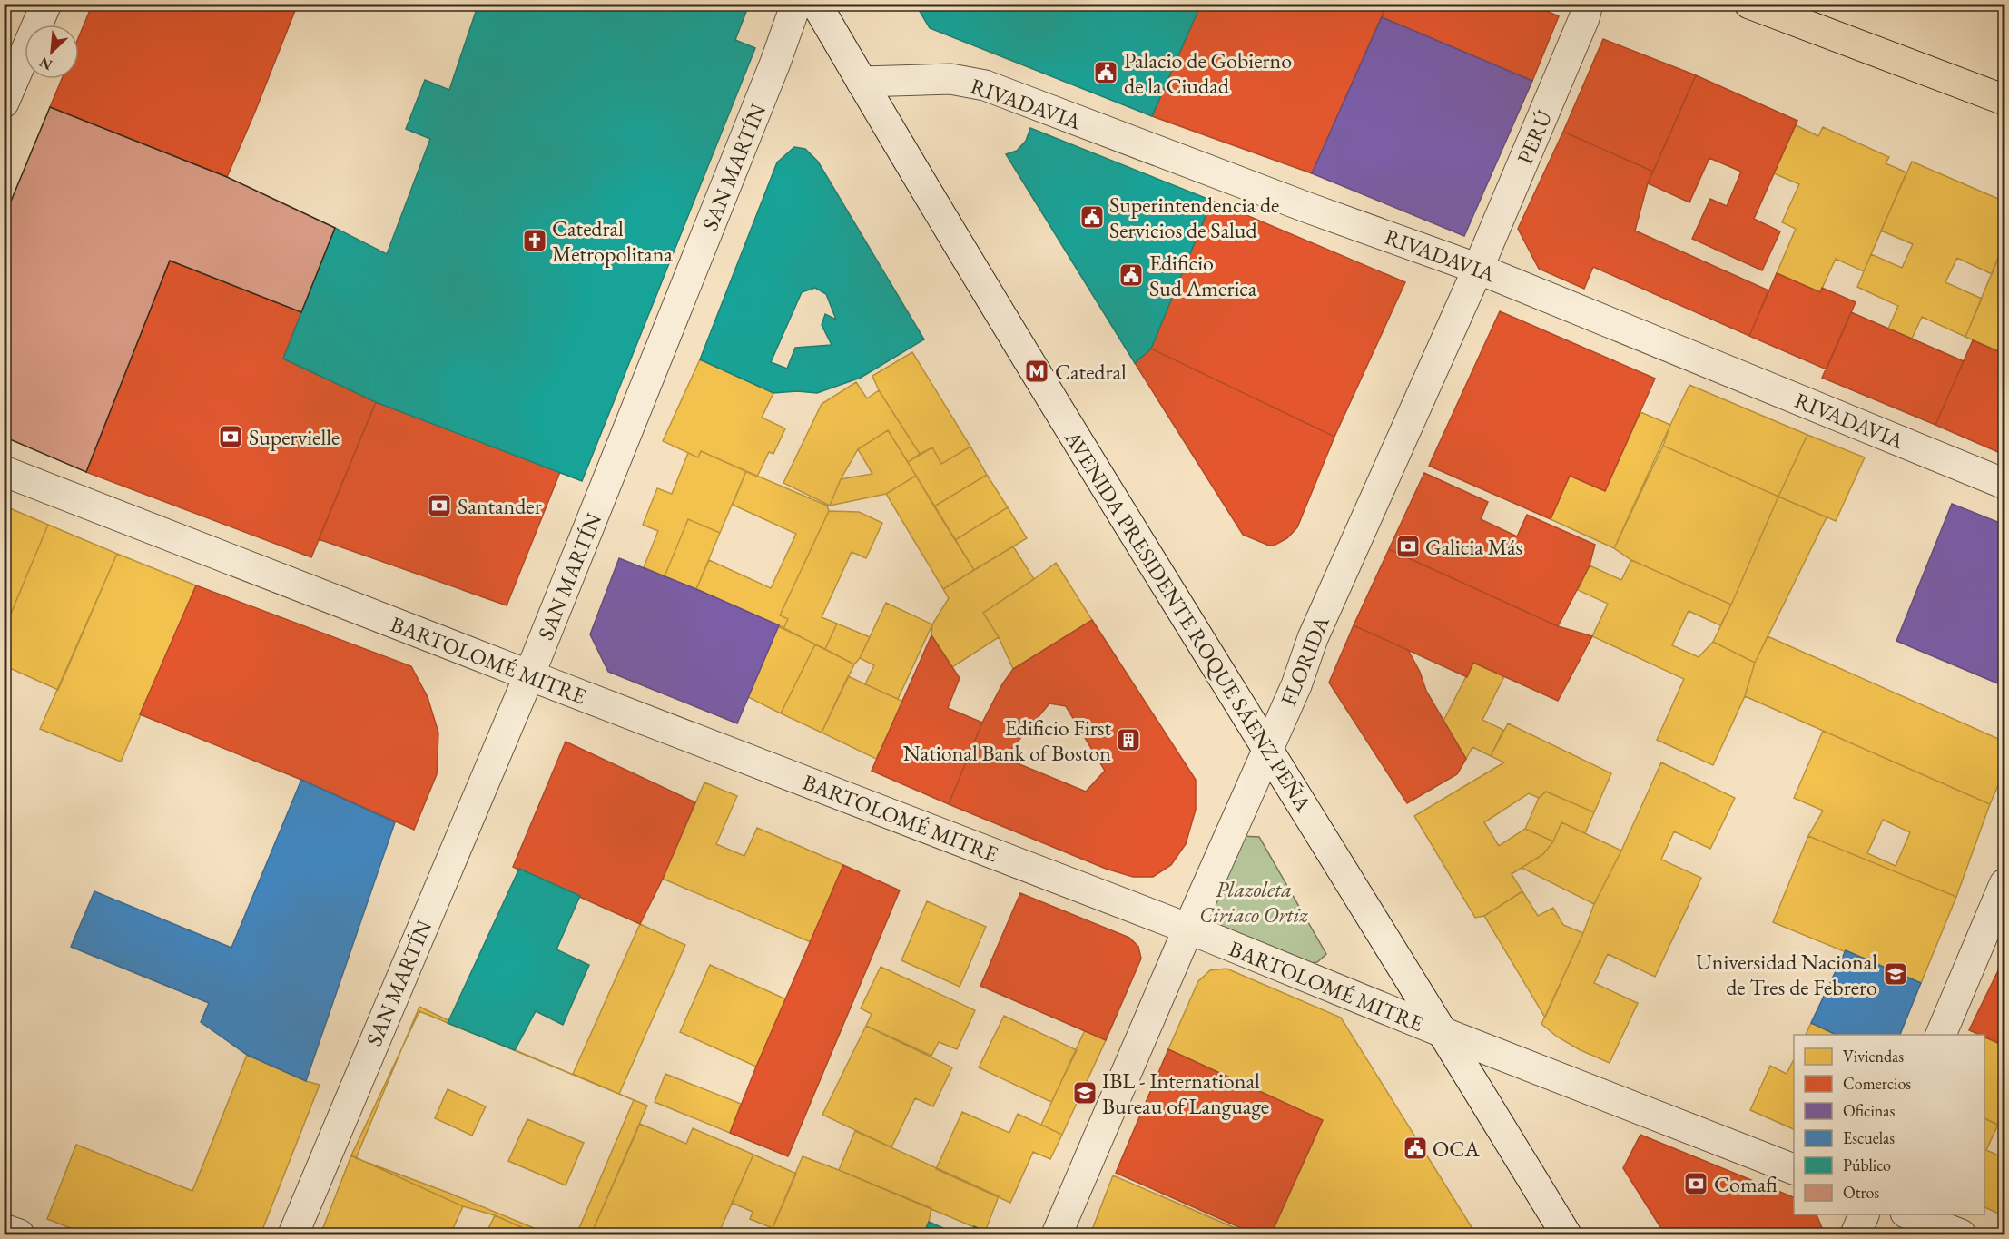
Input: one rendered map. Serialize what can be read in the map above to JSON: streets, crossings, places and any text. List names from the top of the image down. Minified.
{"streets":{"street":["RIVADAVIA","PERÚ","SAN MARTÍN","AVENIDA PRESIDENTE ROQUE SÁENZ PEÑA","BARTOLOMÉ MITRE","FLORIDA"]},"crossings":[["RIVADAVIA","PERÚ"],["RIVADAVIA","AVENIDA PRESIDENTE ROQUE SÁENZ PEÑA"],["RIVADAVIA","FLORIDA"],["PERÚ","FLORIDA"],["SAN MARTÍN","BARTOLOMÉ MITRE"],["AVENIDA PRESIDENTE ROQUE SÁENZ PEÑA","BARTOLOMÉ MITRE"],["AVENIDA PRESIDENTE ROQUE SÁENZ PEÑA","FLORIDA"],["BARTOLOMÉ MITRE","FLORIDA"]],"parks":["Plazoleta Ciriaco Ortiz"],"places":{"public building":["Palacio de Gobierno de la Ciudad","Superintendencia de Servicios de Salud","Edificio Sud America","OCA"],"church":["Catedral Metropolitana"],"metro station":["Catedral"],"bank":["Supervielle","Santander","Galicia Más","Comafi"],"building":["Edificio First National Bank of Boston"],"school or university":["Universidad Nacional de Tres de Febrero","IBL - International Bureau of Language"]},"legend":["Viviendas","Comercios","Oficinas","Escuelas","Público","Otros"],"north":"bottom left"}
